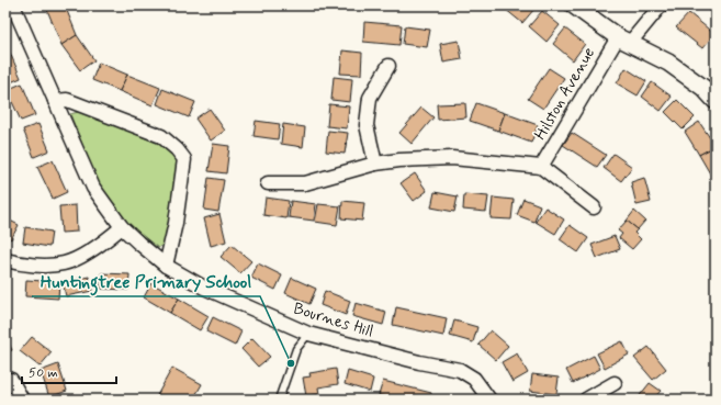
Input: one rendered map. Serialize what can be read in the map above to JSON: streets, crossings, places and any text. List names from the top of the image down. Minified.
{"streets":{"street":["Hilston Avenue","Bournes Hill"]},"places":["Huntingtree Primary School"],"scale_bar":"50 m"}
